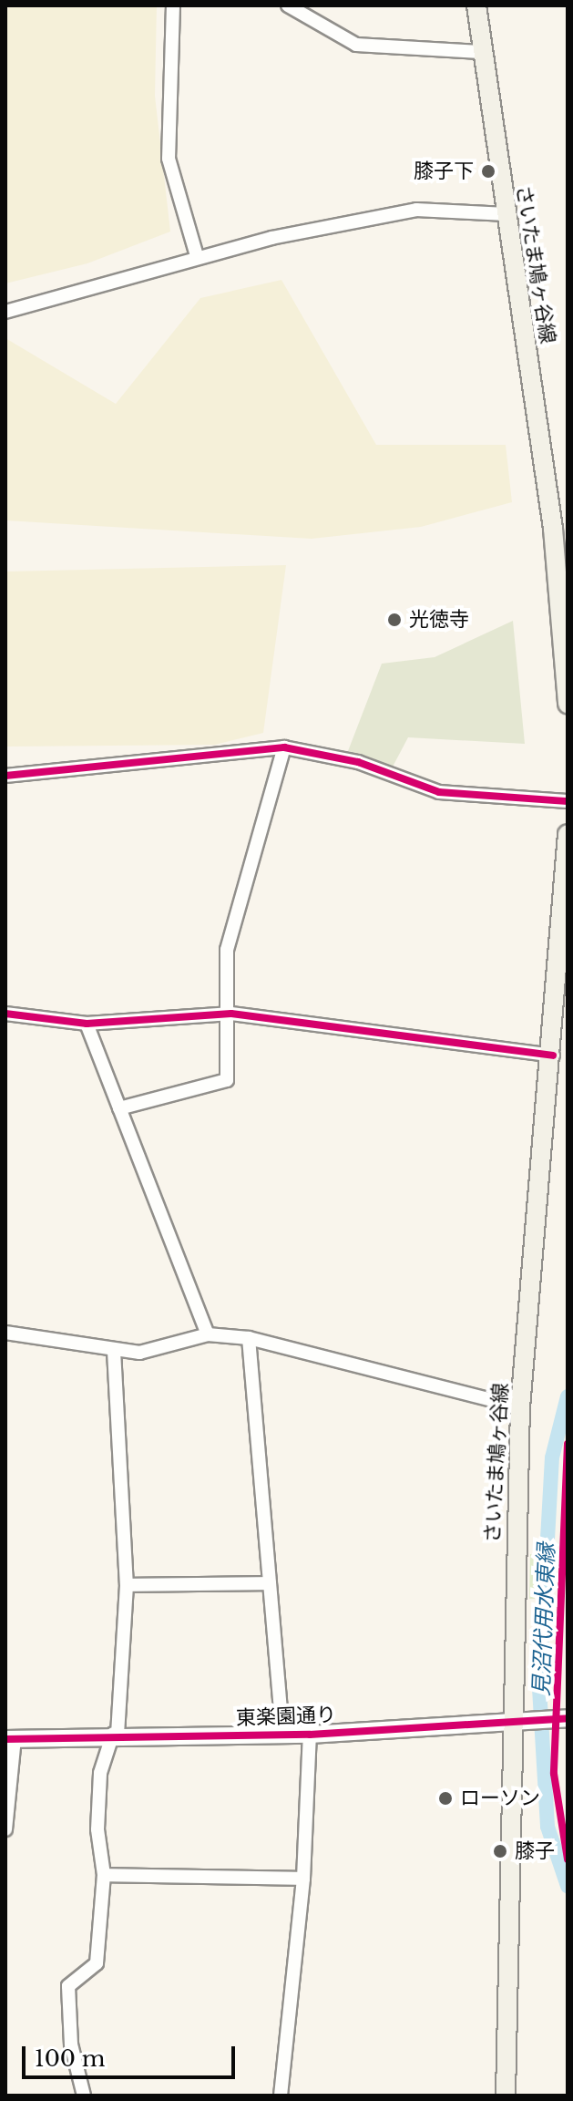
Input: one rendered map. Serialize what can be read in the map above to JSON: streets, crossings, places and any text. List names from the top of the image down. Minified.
{"streets":{"main road":["さいたま鳩ヶ谷線"],"street":["東楽園通り"]},"crossings":[["さいたま鳩ヶ谷線","東楽園通り"]],"water":["見沼代用水東縁"],"places":["膝子下","光徳寺","ローソン","膝子"],"scale_bar":"100 m"}
